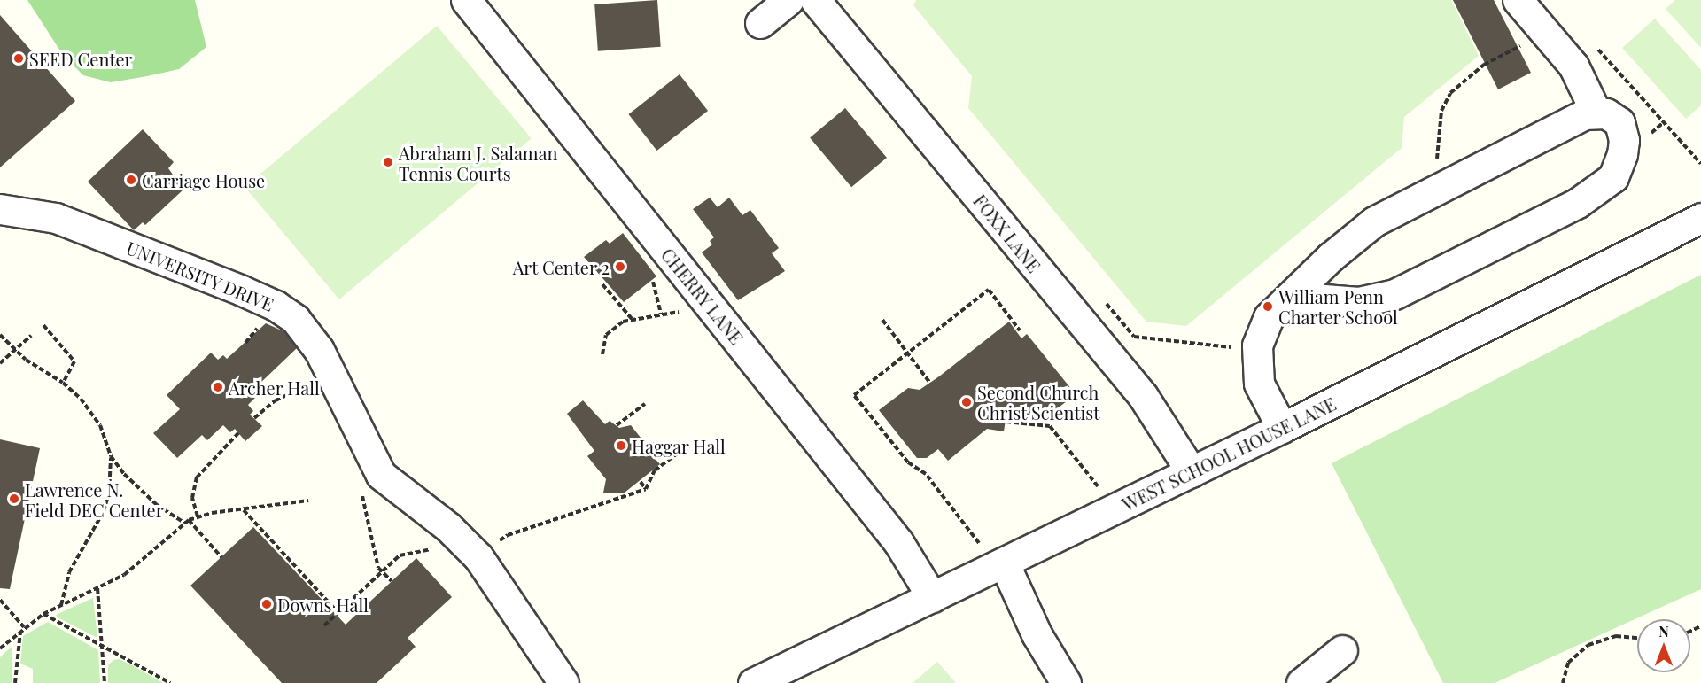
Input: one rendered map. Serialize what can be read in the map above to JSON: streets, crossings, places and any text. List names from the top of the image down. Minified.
{"streets":{"street":["FOXX LANE","UNIVERSITY DRIVE","CHERRY LANE","WEST SCHOOL HOUSE LANE"]},"crossings":[["FOXX LANE","WEST SCHOOL HOUSE LANE"],["CHERRY LANE","WEST SCHOOL HOUSE LANE"]],"places":["SEED Center","Abraham J. Salaman Tennis Courts","Carriage House","Art Center 2","William Penn Charter School","Archer Hall","Second Church Christ Scientist","Haggar Hall","Lawrence N. Field DEC Center","Downs Hall"],"north":"top"}
